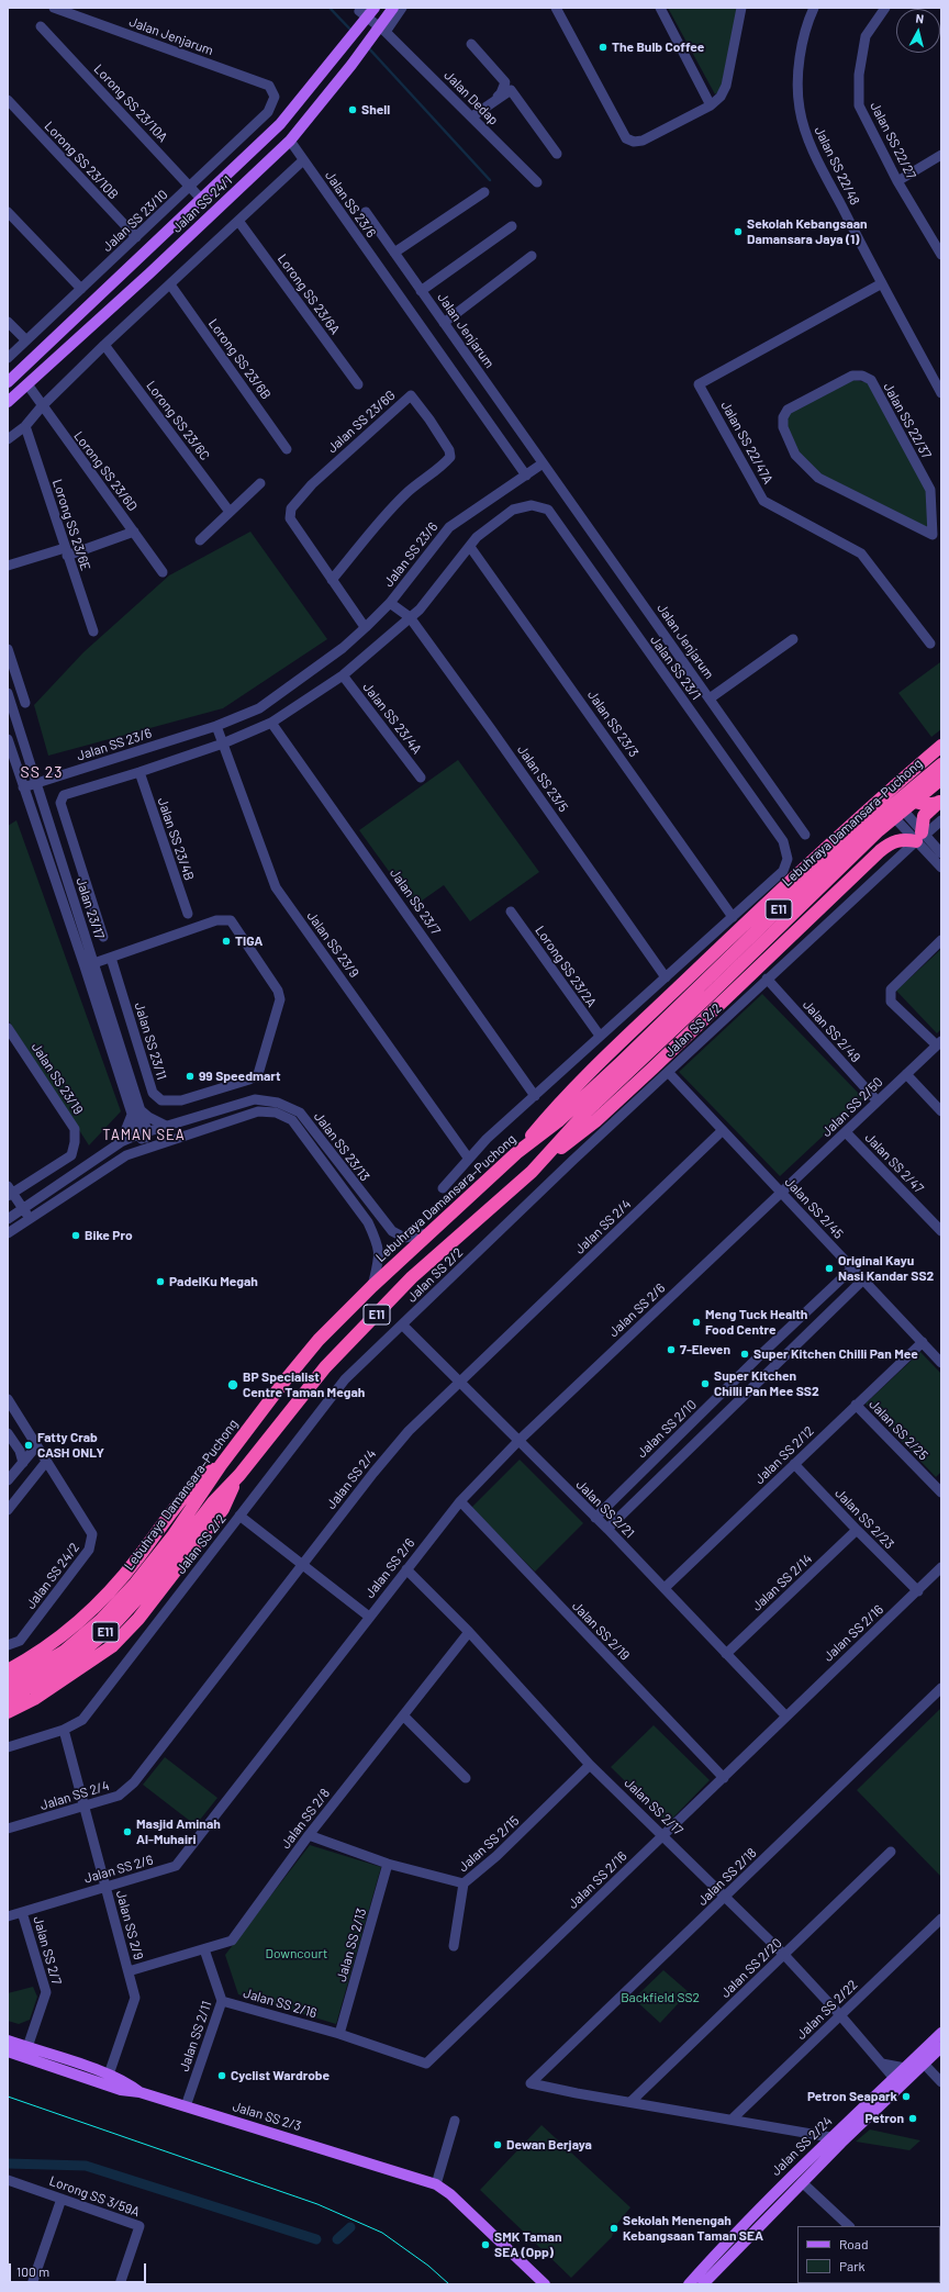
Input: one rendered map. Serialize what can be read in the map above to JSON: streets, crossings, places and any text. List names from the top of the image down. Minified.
{"streets":{"highway":["Lebuhraya Damansara–Puchong","E11"],"main road":["Jalan SS 24/1","Jalan SS 2/3","Jalan SS 2/24"],"street":["Jalan Jenjarum","Jalan Dedap","Lorong SS 23/10A","Jalan SS 22/27","Lorong SS 23/10B","Jalan SS 22/48","Jalan SS 23/6","Jalan SS 23/10","Lorong SS 23/6A","Lorong SS 23/6B","Lorong SS 23/6C","Jalan SS 22/37","Jalan SS 23/6G","Jalan SS 22/47A","Lorong SS 23/6D","Lorong SS 23/6E","Jalan SS 23/1","Jalan SS 23/4A","Jalan SS 23/3","Jalan SS 23/5","Jalan SS 23/4B","Jalan SS 23/7","Jalan 23/17","Jalan SS 23/9","Lorong SS 23/2A","Jalan SS 2/2","Jalan SS 2/49","Jalan SS 23/11","Jalan SS 23/19","Jalan SS 2/50","Jalan SS 23/13","Jalan SS 2/47","Jalan SS 2/45","Jalan SS 2/4","Jalan SS 2/6","Jalan SS 2/10","Jalan SS 2/25","Jalan SS 2/12","Jalan SS 2/21","Jalan SS 2/23","Jalan SS 24/2","Jalan SS 2/14","Jalan SS 2/19","Jalan SS 2/16","Jalan SS 2/17","Jalan SS 2/8","Jalan SS 2/15","Jalan SS 2/18","Jalan SS 2/9","Jalan SS 2/13","Jalan SS 2/7","Jalan SS 2/20","Jalan SS 2/22","Jalan SS 2/11","Lorong SS 3/59A"]},"crossings":[["Jalan Jenjarum","Jalan SS 23/10"],["Jalan Dedap","Jalan SS 24/1"],["Lorong SS 23/10A","Jalan SS 24/1"],["Lorong SS 23/10A","Jalan SS 23/10"],["Lorong SS 23/10B","Jalan SS 23/10"],["Jalan SS 22/48","Jalan SS 22/47A"],["Jalan SS 24/1","Jalan SS 23/6"],["Jalan SS 24/1","Lorong SS 23/6D"],["Jalan SS 23/6","Jalan SS 23/6G"],["Jalan SS 23/6","Jalan SS 23/5"],["Jalan SS 23/6","Jalan 23/17"],["Jalan SS 23/6","Jalan SS 23/9"],["Jalan SS 23/1","Jalan SS 23/3"],["Lebuhraya Damansara–Puchong","Jalan SS 23/13"],["Jalan 23/17","Jalan SS 23/11"],["Jalan 23/17","Jalan SS 23/13"],["Jalan SS 2/2","Jalan SS 2/49"],["Jalan SS 2/2","Jalan SS 2/45"],["Jalan SS 2/2","Jalan SS 2/21"],["Jalan SS 2/2","Jalan SS 2/9"],["Jalan SS 2/49","Jalan SS 2/50"],["Jalan SS 2/50","Jalan SS 2/47"],["Jalan SS 2/50","Jalan SS 2/45"],["Jalan SS 2/50","Jalan SS 2/6"],["Jalan SS 2/45","Jalan SS 2/4"],["Jalan SS 2/45","Jalan SS 2/6"],["Jalan SS 2/45","Jalan SS 2/10"],["Jalan SS 2/45","Jalan SS 2/12"],["Jalan SS 2/4","Jalan SS 2/21"],["Jalan SS 2/4","Jalan SS 2/9"],["Jalan SS 2/6","Jalan SS 2/21"],["Jalan SS 2/6","Jalan SS 2/19"],["Jalan SS 2/6","Jalan SS 2/17"],["Jalan SS 2/6","Jalan SS 2/9"],["Jalan SS 2/6","Jalan SS 2/7"],["Jalan SS 2/10","Jalan SS 2/21"],["Jalan SS 2/25","Jalan SS 2/12"],["Jalan SS 2/12","Jalan SS 2/21"],["Jalan SS 2/12","Jalan SS 2/23"],["Jalan SS 2/21","Jalan SS 2/14"],["Jalan SS 2/21","Jalan SS 2/16"],["Jalan SS 2/23","Jalan SS 2/14"],["Jalan SS 2/23","Jalan SS 2/16"],["Jalan SS 2/19","Jalan SS 2/16"],["Jalan SS 2/16","Jalan SS 2/17"],["Jalan SS 2/16","Jalan SS 2/13"],["Jalan SS 2/16","Jalan SS 2/11"],["Jalan SS 2/17","Jalan SS 2/8"],["Jalan SS 2/17","Jalan SS 2/15"],["Jalan SS 2/17","Jalan SS 2/18"],["Jalan SS 2/17","Jalan SS 2/20"],["Jalan SS 2/17","Jalan SS 2/22"],["Jalan SS 2/17","Jalan SS 2/24"],["Jalan SS 2/8","Jalan SS 2/15"],["Jalan SS 2/8","Jalan SS 2/9"],["Jalan SS 2/8","Jalan SS 2/11"],["Jalan SS 2/15","Jalan SS 2/13"],["Jalan SS 2/18","Jalan SS 2/20"],["Jalan SS 2/9","Jalan SS 2/3"],["Jalan SS 2/7","Jalan SS 2/3"],["Jalan SS 2/11","Jalan SS 2/3"]],"districts":["SS 23","TAMAN SEA"],"parks":["Downcourt","Backfield SS2"],"places":["The Bulb Coffee","Shell","Sekolah Kebangsaan Damansara Jaya (1)","TIGA","99 Speedmart","Bike Pro","Original Kayu Nasi Kandar SS2","PadelKu Megah","Meng Tuck Health Food Centre","7-Eleven","Super Kitchen Chilli Pan Mee","Super Kitchen Chilli Pan Mee SS2","BP Specialist Centre Taman Megah","Fatty Crab CASH ONLY","Masjid Aminah Al-Muhairi","Cyclist Wardrobe","Petron Seapark","Petron","Dewan Berjaya","Sekolah Menengah Kebangsaan Taman SEA","SMK Taman SEA (Opp)"],"legend":["Road","Park"],"scale_bar":"100 m","north":"top"}
